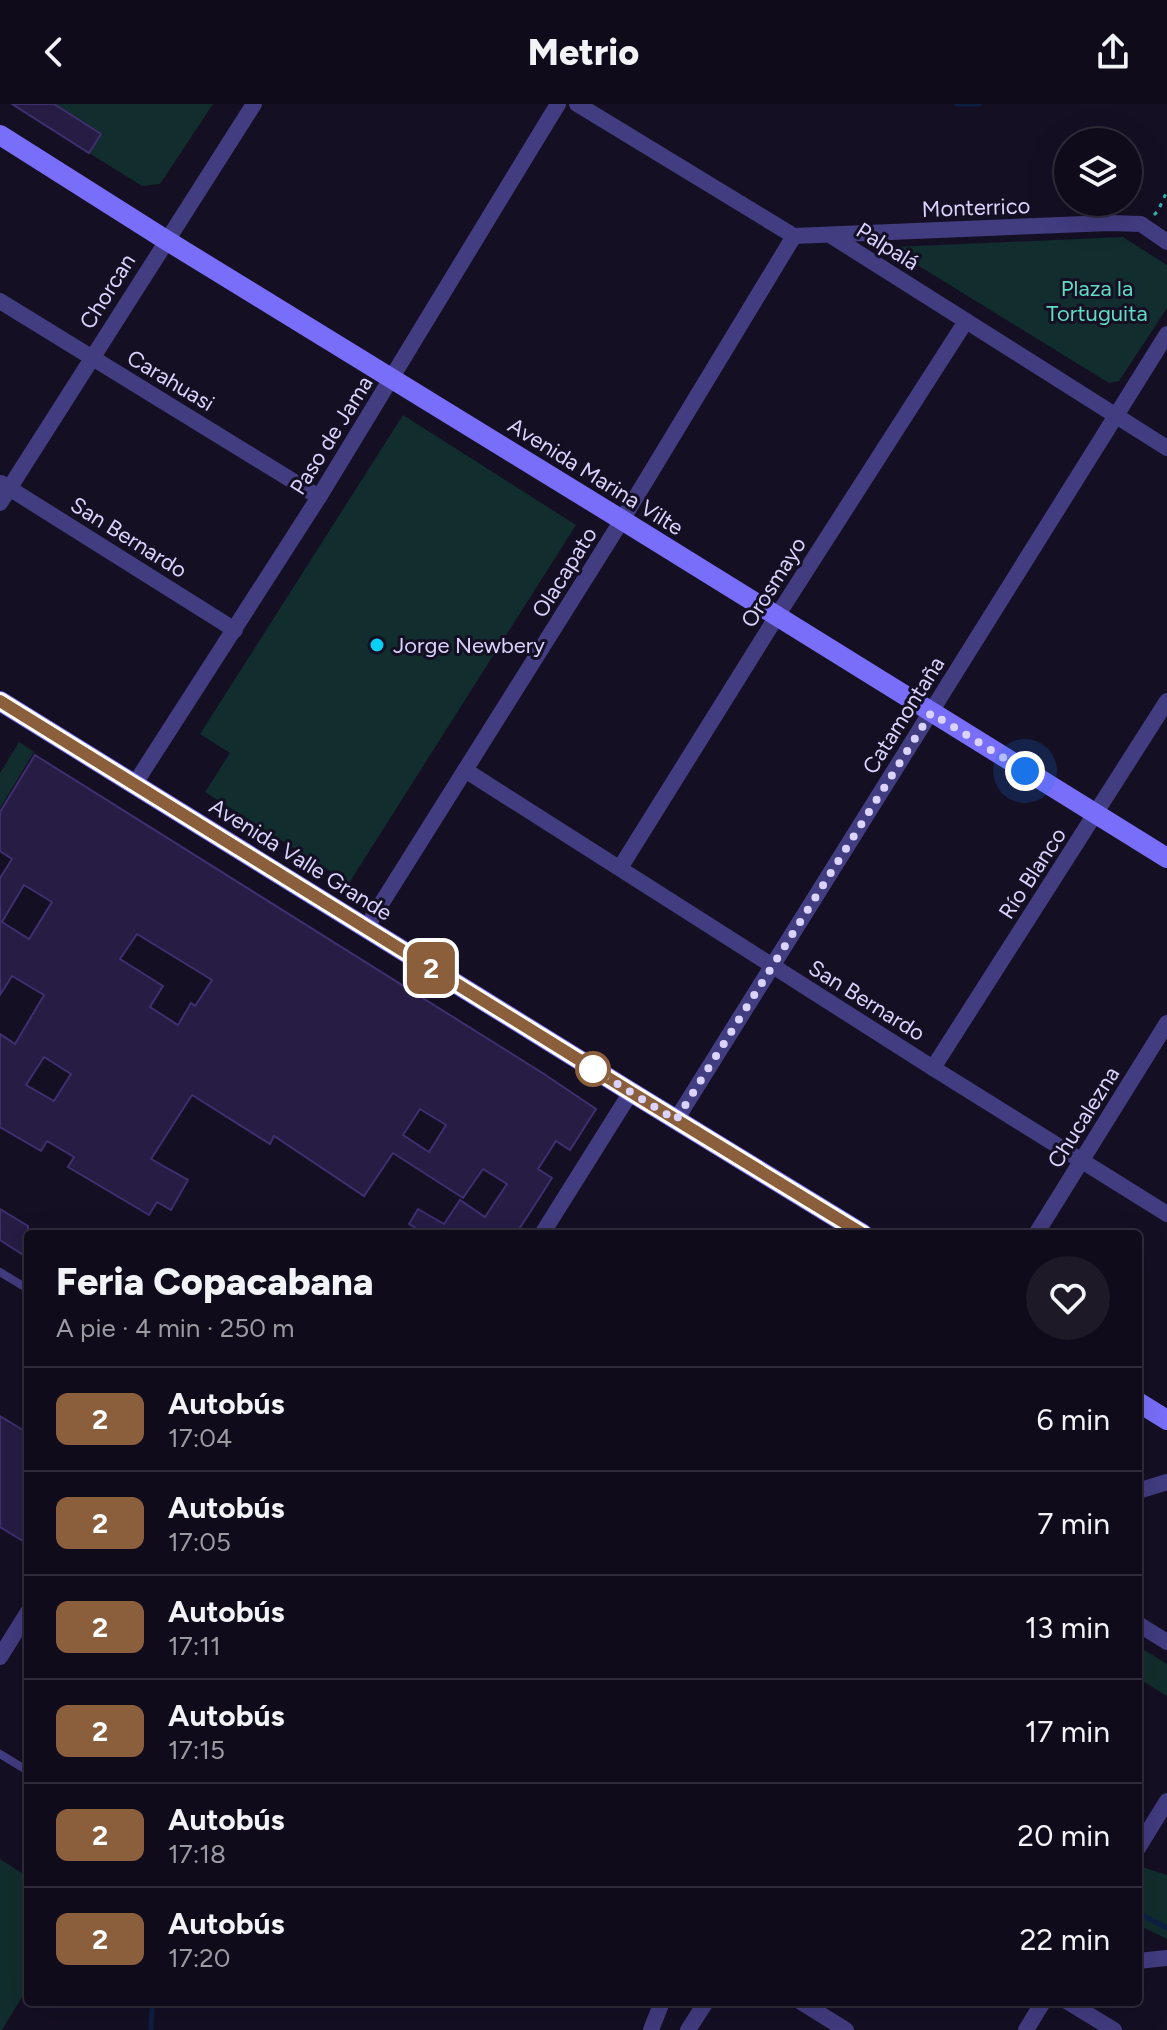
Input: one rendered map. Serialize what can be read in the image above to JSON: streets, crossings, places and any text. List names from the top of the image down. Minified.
{"streets":{"street":["Monterrico","Palpalá","Chorcan","Carahuasi","Paso de Jama","Avenida Marina Vilte","San Bernardo","Olacapato","Orosmayo","Catamontaña","Avenida Valle Grande","Río Blanco","Chucalezna"]},"crossings":[["Monterrico","Palpalá"],["Palpalá","Olacapato"],["Palpalá","Orosmayo"],["Palpalá","Catamontaña"],["Chorcan","Carahuasi"],["Chorcan","Avenida Marina Vilte"],["Chorcan","San Bernardo"],["Carahuasi","Paso de Jama"],["Paso de Jama","Avenida Marina Vilte"],["Paso de Jama","San Bernardo"],["Paso de Jama","Avenida Valle Grande"],["Avenida Marina Vilte","Olacapato"],["Avenida Marina Vilte","Orosmayo"],["Avenida Marina Vilte","Catamontaña"],["Avenida Marina Vilte","Río Blanco"],["San Bernardo","Olacapato"],["San Bernardo","Orosmayo"],["San Bernardo","Catamontaña"],["San Bernardo","Río Blanco"],["San Bernardo","Chucalezna"],["Olacapato","Avenida Valle Grande"],["Catamontaña","Avenida Valle Grande"]],"parks":["Plaza la Tortuguita"],"places":["Jorge Newbery"],"lines":["bus line 2"],"page":{"header":"Metrio","on_map":"2","heading":["Feria Copacabana","A pie · 4 min · 250 m"],"list":[{"mark":"2","name":"Autobús","note":"17:04","value":"6 min"},{"mark":"2","name":"Autobús","note":"17:05","value":"7 min"},{"mark":"2","name":"Autobús","note":"17:11","value":"13 min"},{"mark":"2","name":"Autobús","note":"17:15","value":"17 min"},{"mark":"2","name":"Autobús","note":"17:18","value":"20 min"},{"mark":"2","name":"Autobús","note":"17:20","value":"22 min"}]}}
